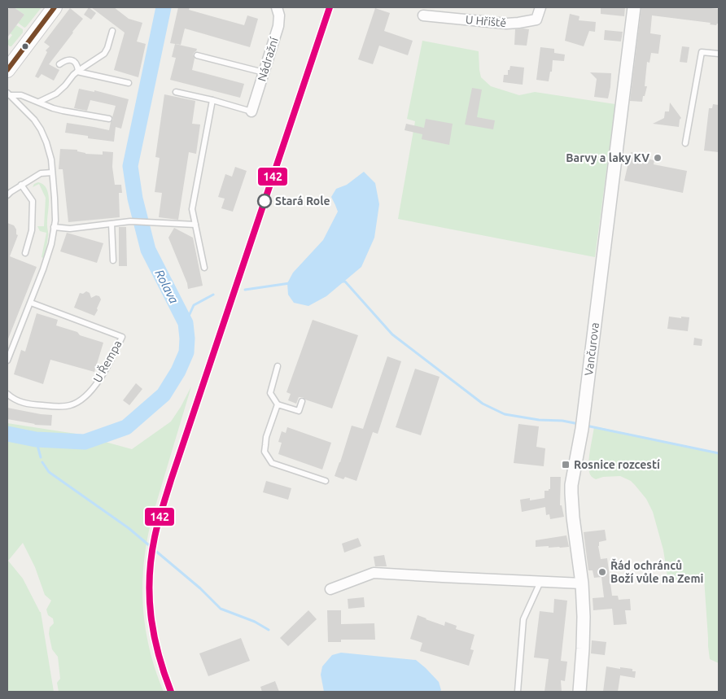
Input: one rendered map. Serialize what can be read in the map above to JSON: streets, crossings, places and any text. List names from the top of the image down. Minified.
{"streets":{"street":["U Hřiště","Nádražní","Vančurova"],"lane":["U Řempa"]},"water":["Rolava"],"places":{"other":["Barvy a laky KV","Stará Role","Řád ochránců Boží vůle na Zemi"],"transit":["Rosnice rozcestí"]},"lines":["transit line 142"]}
